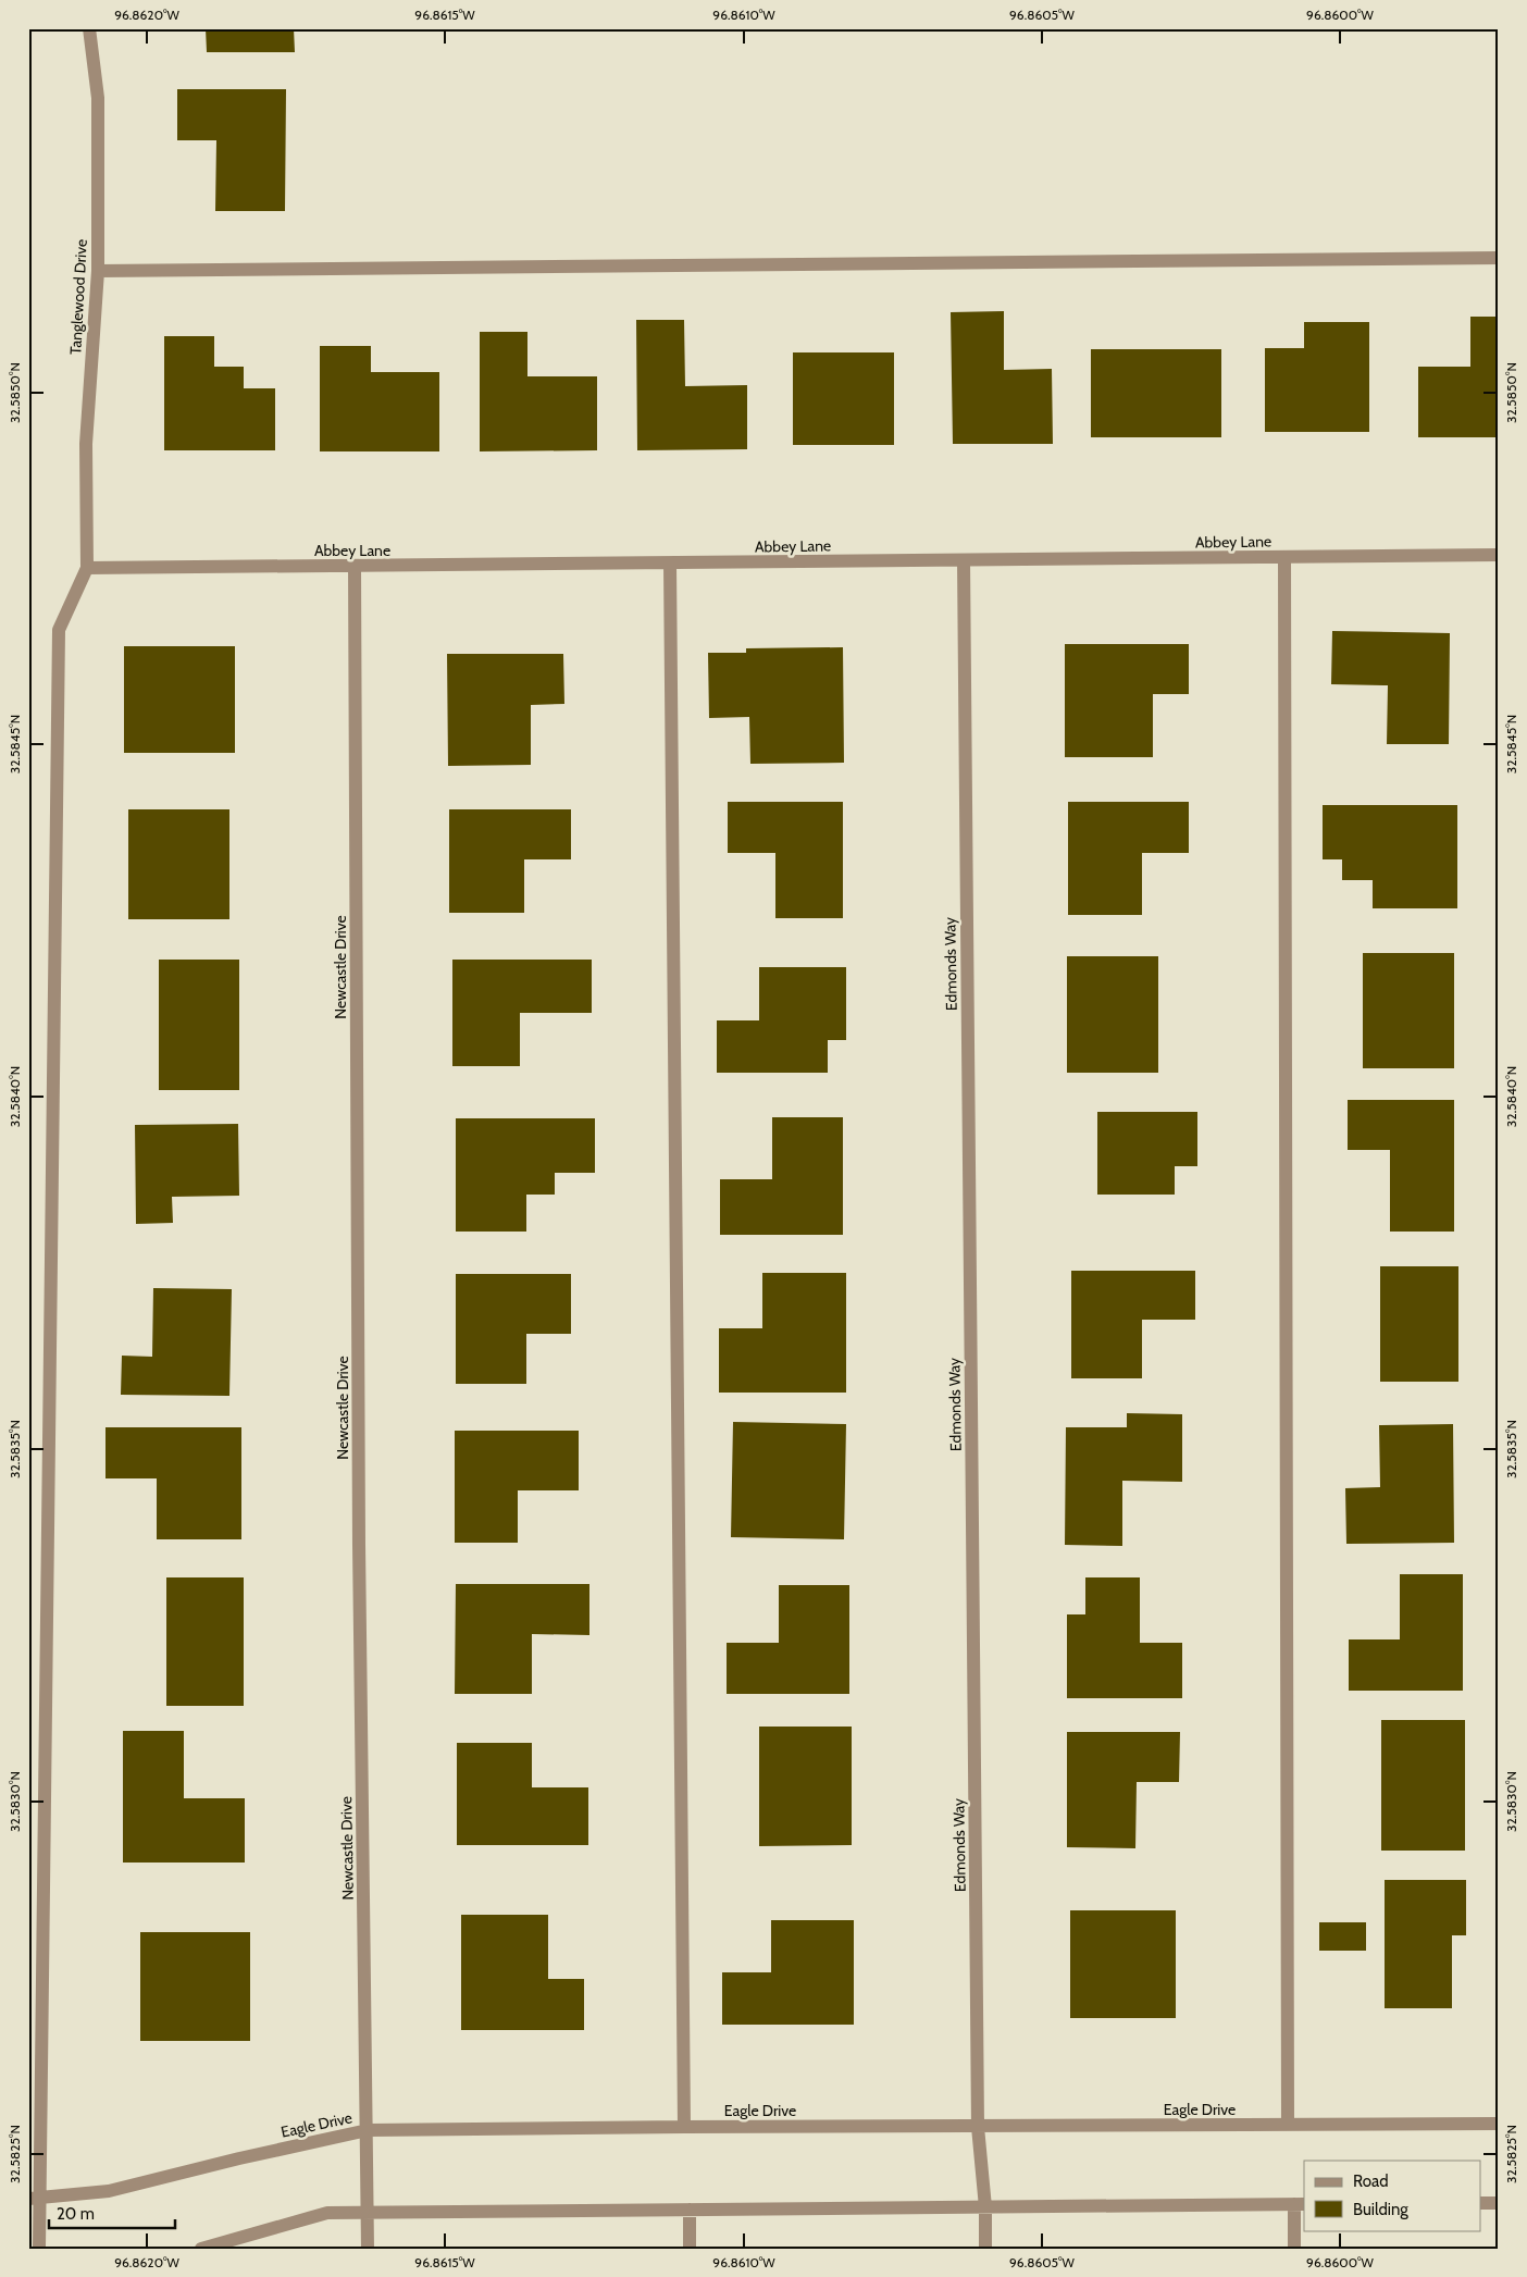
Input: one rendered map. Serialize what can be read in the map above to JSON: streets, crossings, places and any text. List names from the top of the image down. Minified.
{"streets":{"street":["Tanglewood Drive","Abbey Lane","Edmonds Way","Newcastle Drive","Eagle Drive"]},"crossings":[["Tanglewood Drive","Abbey Lane"],["Abbey Lane","Edmonds Way"],["Abbey Lane","Newcastle Drive"],["Edmonds Way","Eagle Drive"],["Newcastle Drive","Eagle Drive"]],"legend":["Road","Building"],"scale_bar":"20 m","coordinates":["96.8620°W","96.8615°W","96.8610°W","96.8605°W","96.8600°W","32.5850°N","32.5845°N","32.5840°N","32.5835°N","32.5830°N","32.5825°N"]}
